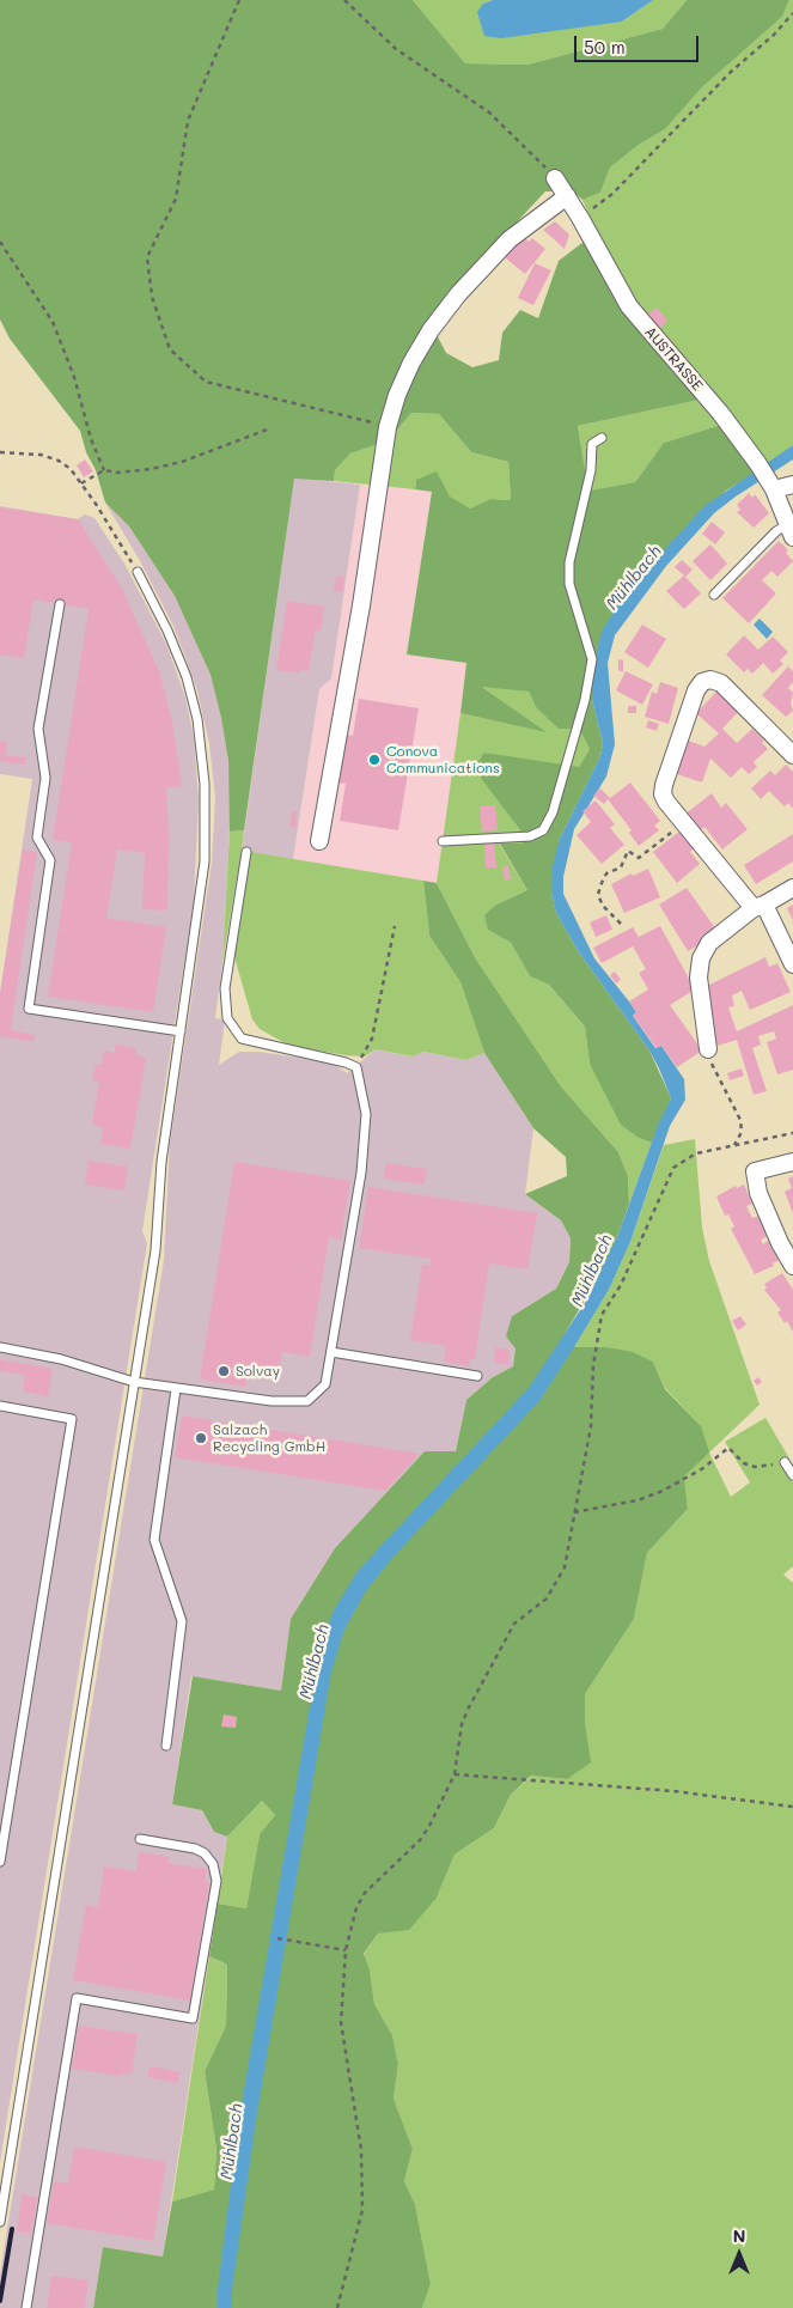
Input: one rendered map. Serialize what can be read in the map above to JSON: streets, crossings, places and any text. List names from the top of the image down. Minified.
{"streets":{"street":["AUSTRASSE"]},"water":["Mühlbach"],"places":["Conova Communications","Solvay","Salzach Recycling GmbH"],"scale_bar":"50 m","north":"top"}
